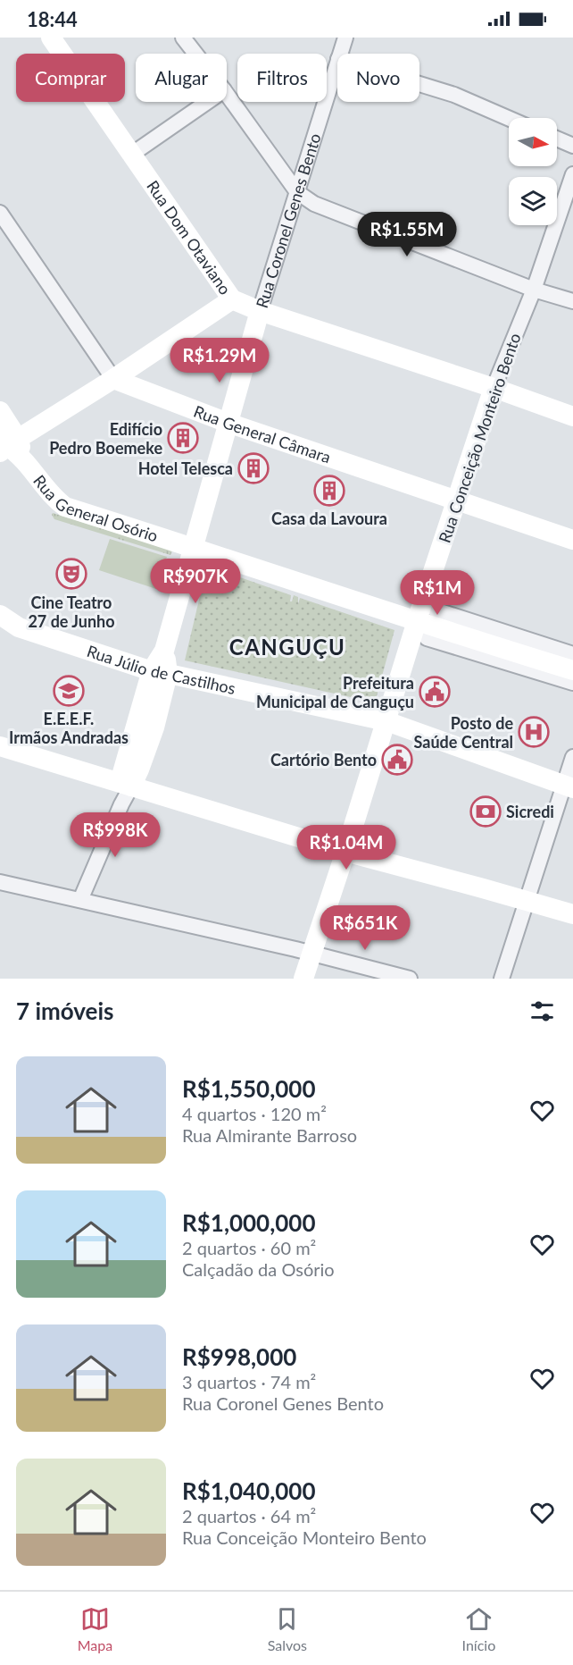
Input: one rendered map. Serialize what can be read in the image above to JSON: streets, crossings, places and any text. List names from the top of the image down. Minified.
{"streets":{"street":["Rua Coronel Genes Bento","Rua Dom Otaviano","Rua General Câmara","Rua Conceição Monteiro Bento","Rua General Osório","Rua Júlio de Castilhos"]},"crossings":[["Rua Coronel Genes Bento","Rua Dom Otaviano"],["Rua Coronel Genes Bento","Rua General Câmara"],["Rua Coronel Genes Bento","Rua General Osório"],["Rua Coronel Genes Bento","Rua Júlio de Castilhos"],["Rua Dom Otaviano","Rua Conceição Monteiro Bento"],["Rua General Câmara","Rua Conceição Monteiro Bento"],["Rua Conceição Monteiro Bento","Rua General Osório"],["Rua Conceição Monteiro Bento","Rua Júlio de Castilhos"]],"districts":["CANGUÇU"],"places":{"building":["Edifício Pedro Boemeke","Hotel Telesca","Casa da Lavoura"],"theatre":["Cine Teatro 27 de Junho"],"school or university":["E.E.E.F. Irmãos Andradas"],"public building":["Prefeitura Municipal de Canguçu","Cartório Bento"],"hospital":["Posto de Saúde Central"],"bank":["Sicredi"]},"north":"right","page":{"status":"18:44","chip":["Comprar","Alugar","Filtros","Novo"],"price":["R$1.55M","R$1.29M","R$907K","R$1M","R$998K","R$1.04M","R$651K"],"heading":"7 imóveis","list":[{"name":"R$1,550,000","note":"4 quartos · 120 m² · Rua Almirante Barroso"},{"name":"R$1,000,000","note":"2 quartos · 60 m² · Calçadão da Osório"},{"name":"R$998,000","note":"3 quartos · 74 m² · Rua Coronel Genes Bento"},{"name":"R$1,040,000","note":"2 quartos · 64 m² · Rua Conceição Monteiro Bento"}],"tabs":["Mapa","Salvos","Início"]}}
